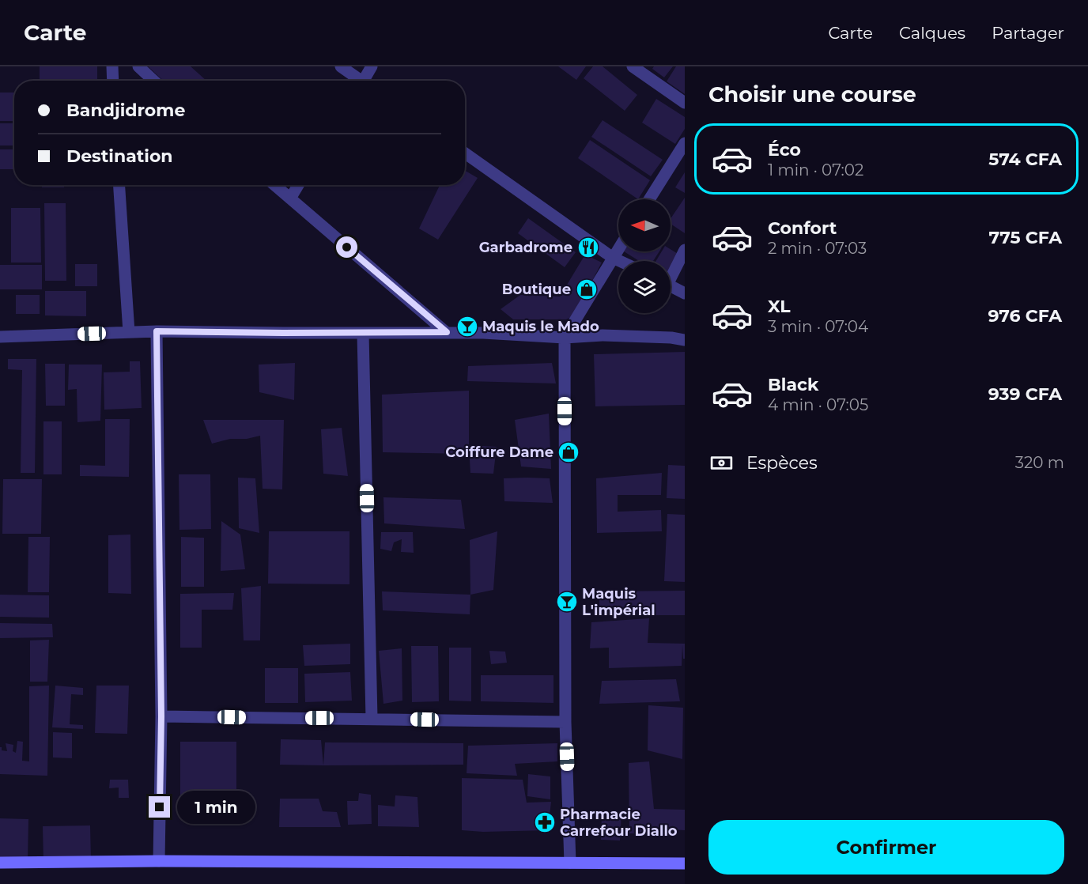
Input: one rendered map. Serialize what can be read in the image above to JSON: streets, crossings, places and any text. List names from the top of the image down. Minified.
{"places":{"restaurant":["Garbadrome"],"shop":["Boutique","Coiffure Dame"],"bar":["Maquis le Mado","Maquis L'impérial"],"pharmacy":["Pharmacie Carrefour Diallo"]},"north":"left","page":{"header":"Carte","nav":["Carte","Calques","Partager"],"heading":"Choisir une course","banner":["Bandjidrome","Destination"],"list":[{"name":"Éco","note":"1 min · 07:02","value":"574 CFA"},{"name":"Confort","note":"2 min · 07:03","value":"775 CFA"},{"name":"XL","note":"3 min · 07:04","value":"976 CFA"},{"name":"Black","note":"4 min · 07:05","value":"939 CFA"}],"pay":["Espèces","320 m"],"bubble":"1 min","buttons":"Confirmer"}}
